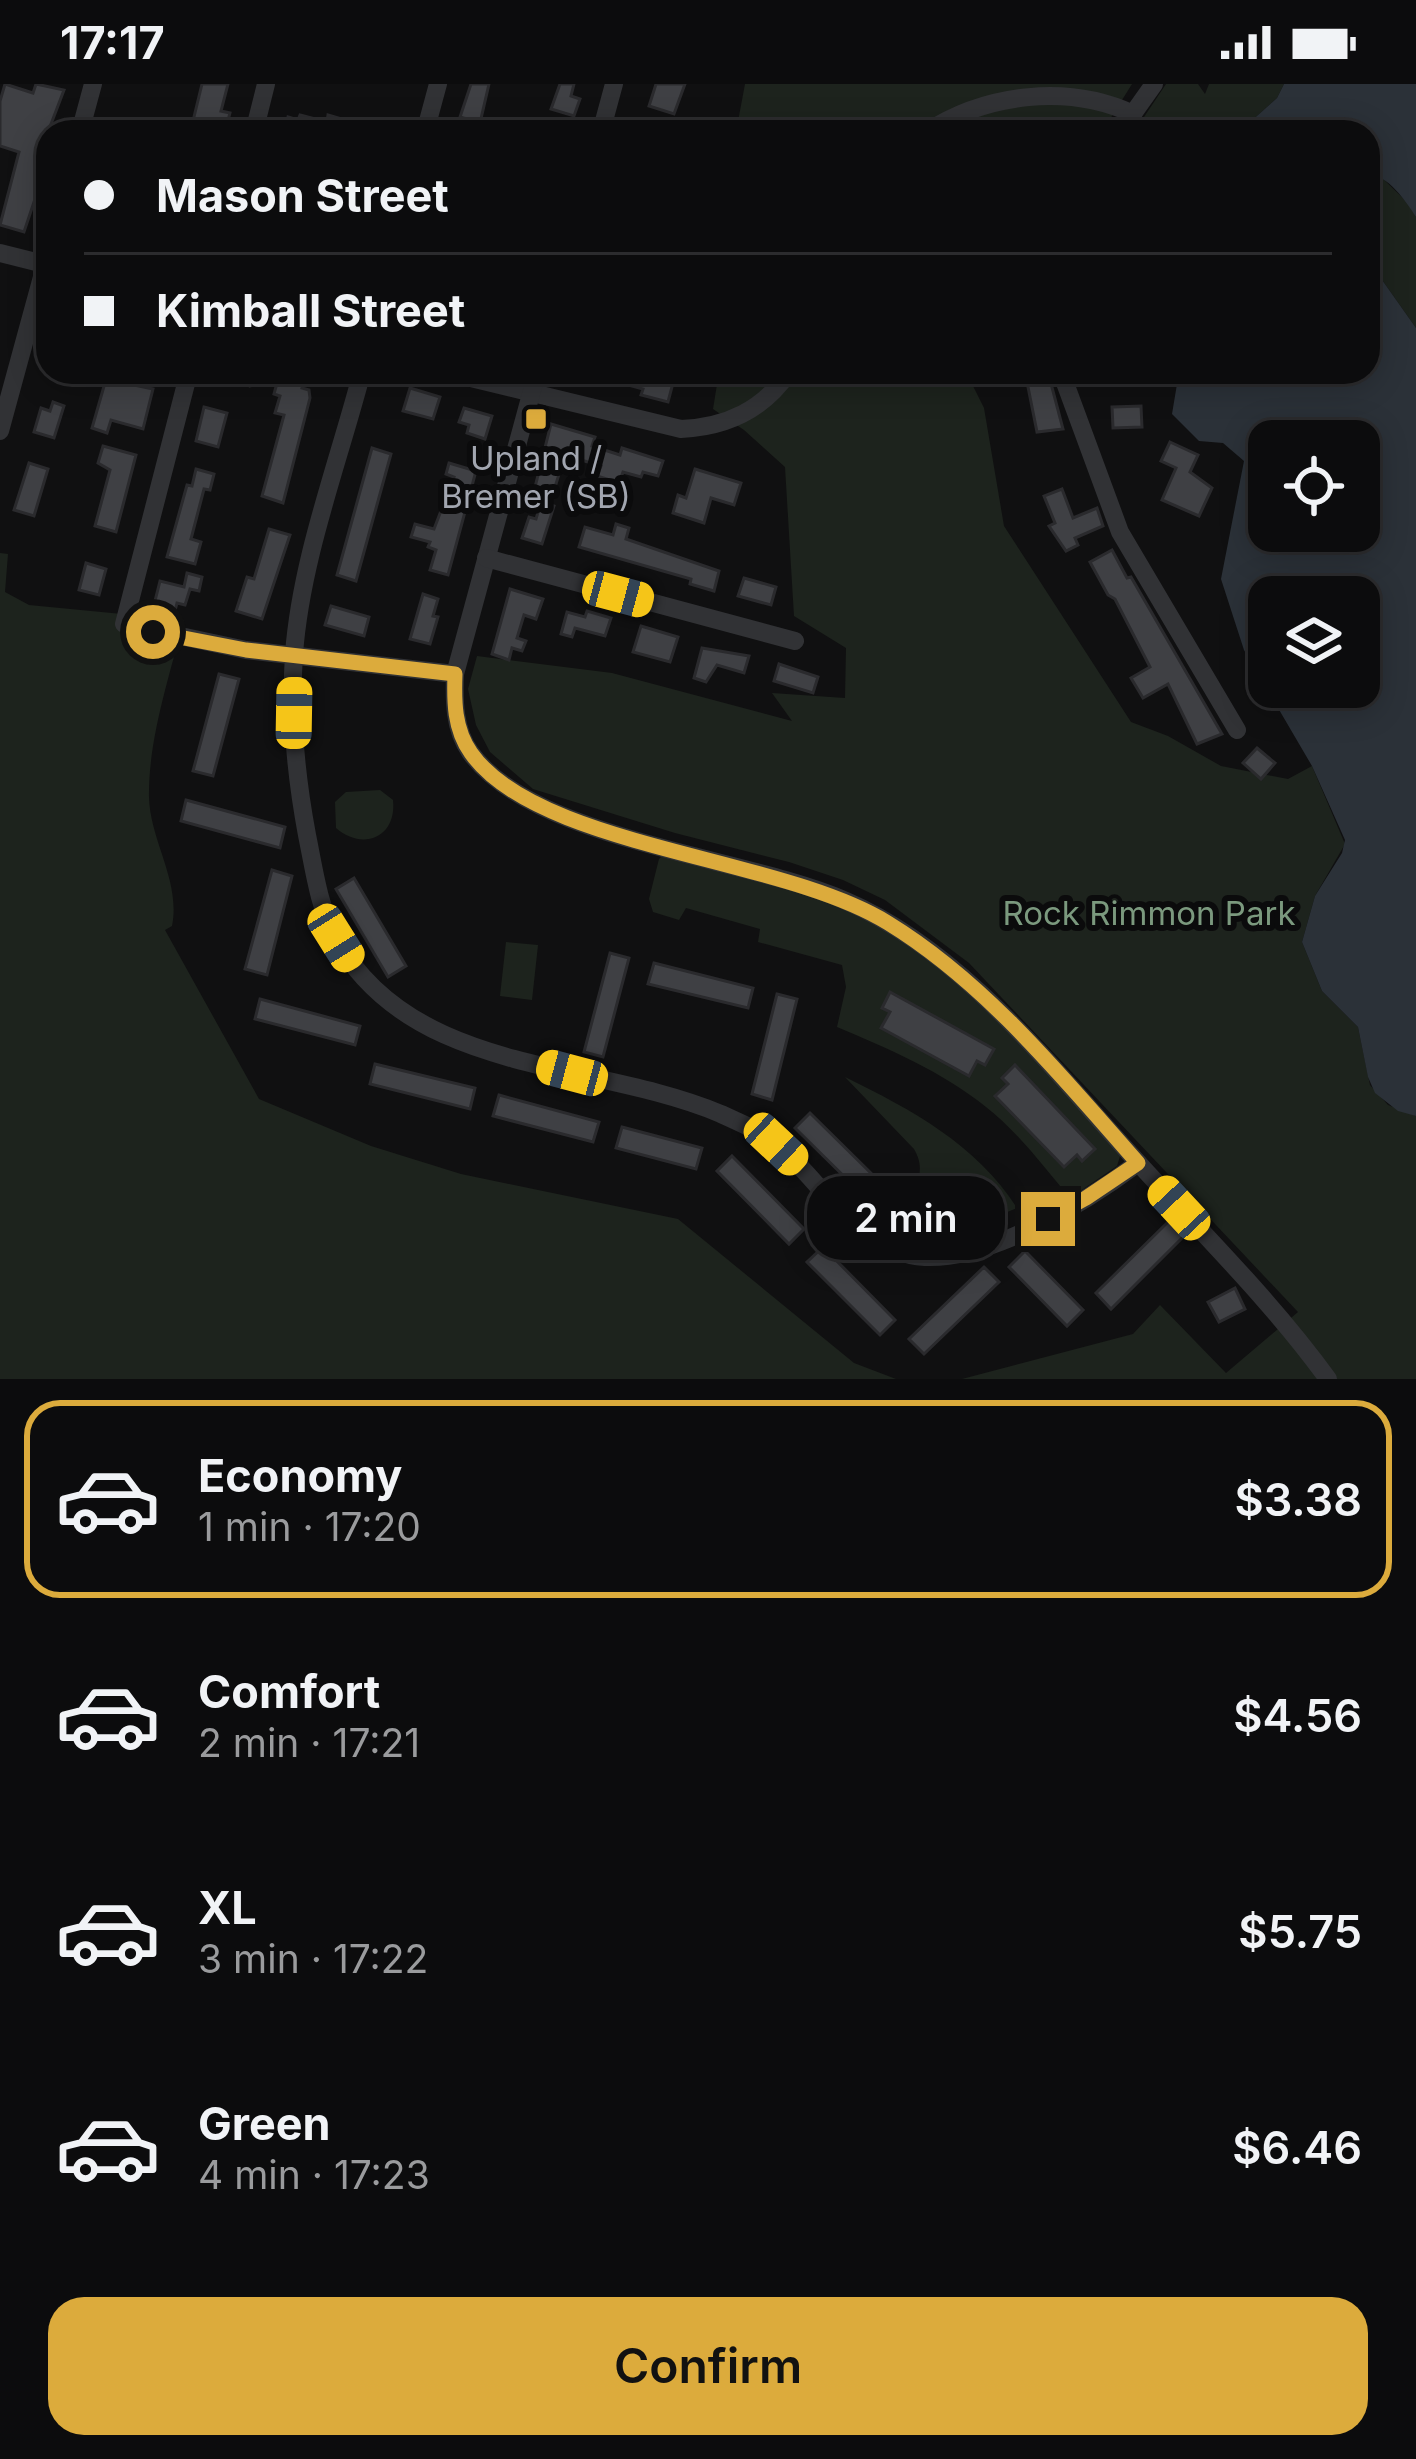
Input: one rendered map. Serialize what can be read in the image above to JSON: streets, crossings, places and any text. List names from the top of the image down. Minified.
{"parks":["Rock Rimmon Park"],"places":{"transit":["Upland / Bremer (SB)"]},"page":{"status":"17:17","banner":["Mason Street","Kimball Street"],"bubble":"2 min","list":[{"name":"Economy","note":"1 min · 17:20","value":"$3.38"},{"name":"Comfort","note":"2 min · 17:21","value":"$4.56"},{"name":"XL","note":"3 min · 17:22","value":"$5.75"},{"name":"Green","note":"4 min · 17:23","value":"$6.46"}],"buttons":"Confirm"}}
